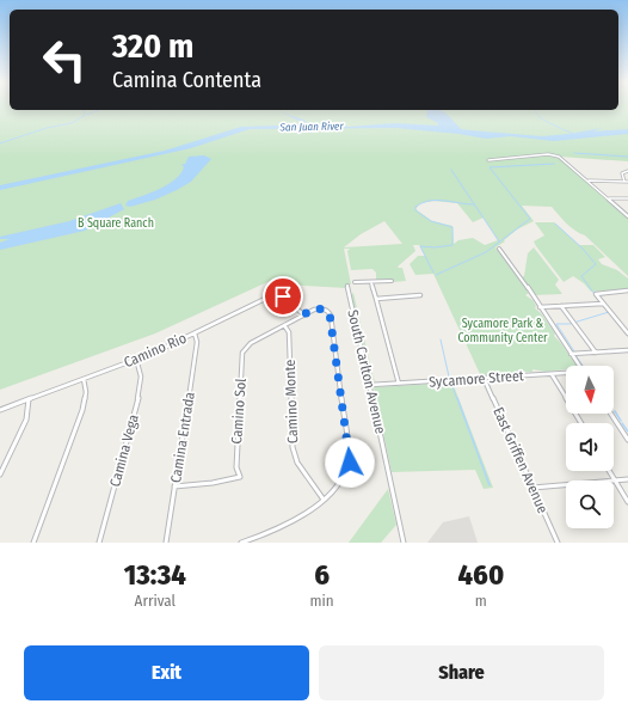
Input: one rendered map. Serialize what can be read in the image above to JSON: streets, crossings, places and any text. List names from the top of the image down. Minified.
{"streets":{"street":["Camino Rio","South Carlton Avenue","Sycamore Street","Camino Monte","Camino Sol","Camina Entrada","Camina Vega","East Griffen Avenue"]},"crossings":[["Camino Rio","Camino Sol"],["Camino Rio","Camina Entrada"],["Camino Rio","Camina Vega"],["South Carlton Avenue","Sycamore Street"],["Sycamore Street","East Griffen Avenue"],["Camino Monte","Camino Sol"],["Camino Sol","Camina Entrada"]],"water":["San Juan River"],"parks":["B Square Ranch","Sycamore Park & Community Center"],"north":"bottom","page":{"turn":["320 m","Camina Contenta"],"eta":["13:34","Arrival","6","min","460","m"],"buttons":["Exit","Share"]}}
